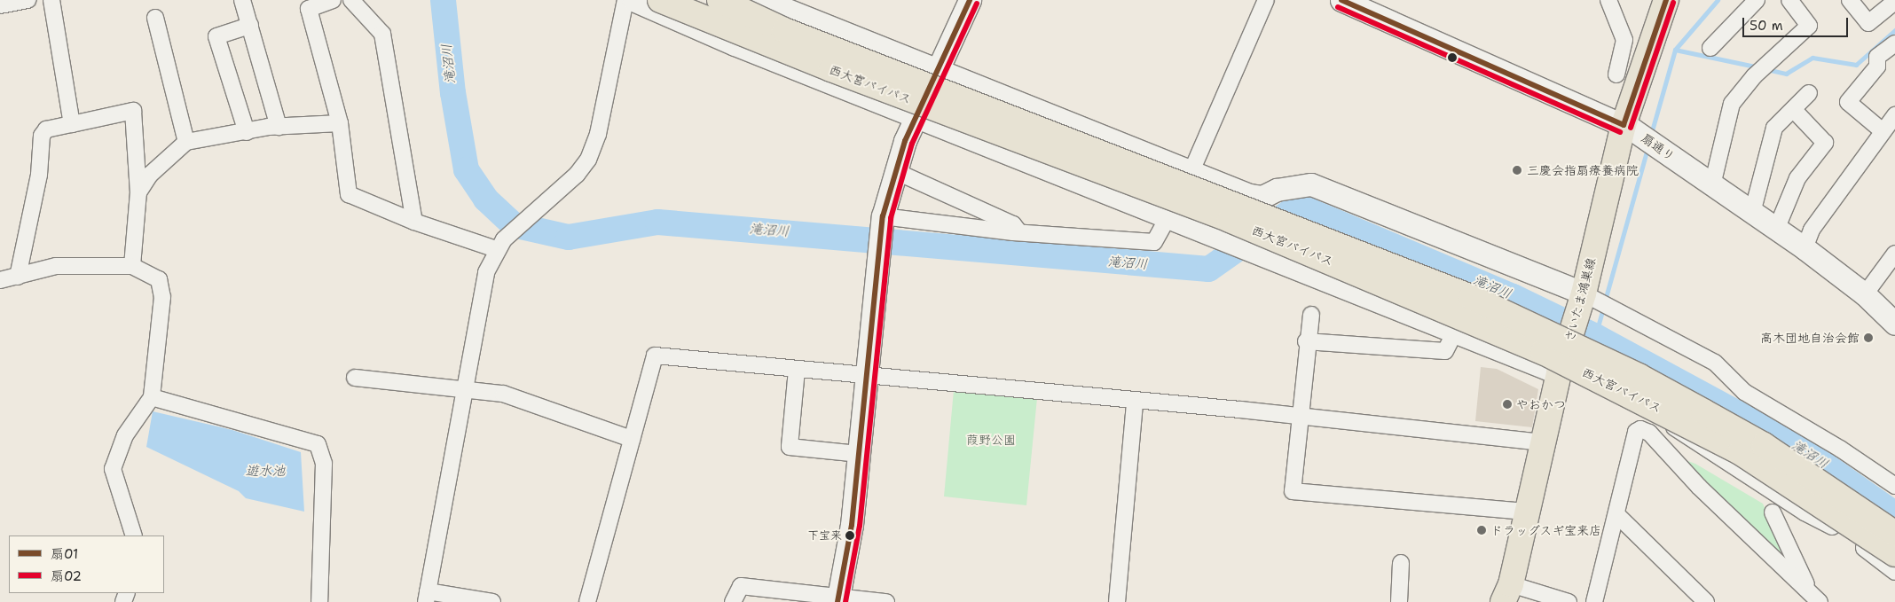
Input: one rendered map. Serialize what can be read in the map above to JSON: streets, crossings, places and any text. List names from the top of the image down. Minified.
{"streets":{"main road":["西大宮バイパス","さいたま鴻巣線"],"street":["扇通り"]},"crossings":[["扇通り","さいたま鴻巣線"]],"water":["滝沼川","遊水池"],"parks":["葭野公園"],"places":["三慶会指扇療養病院","高木団地自治会館","やおかつ","ドラッグスギ宝来店","下宝来"],"lines":["transit line 扇01","transit line 扇02"],"legend":["扇01","扇02"],"scale_bar":"50 m"}
